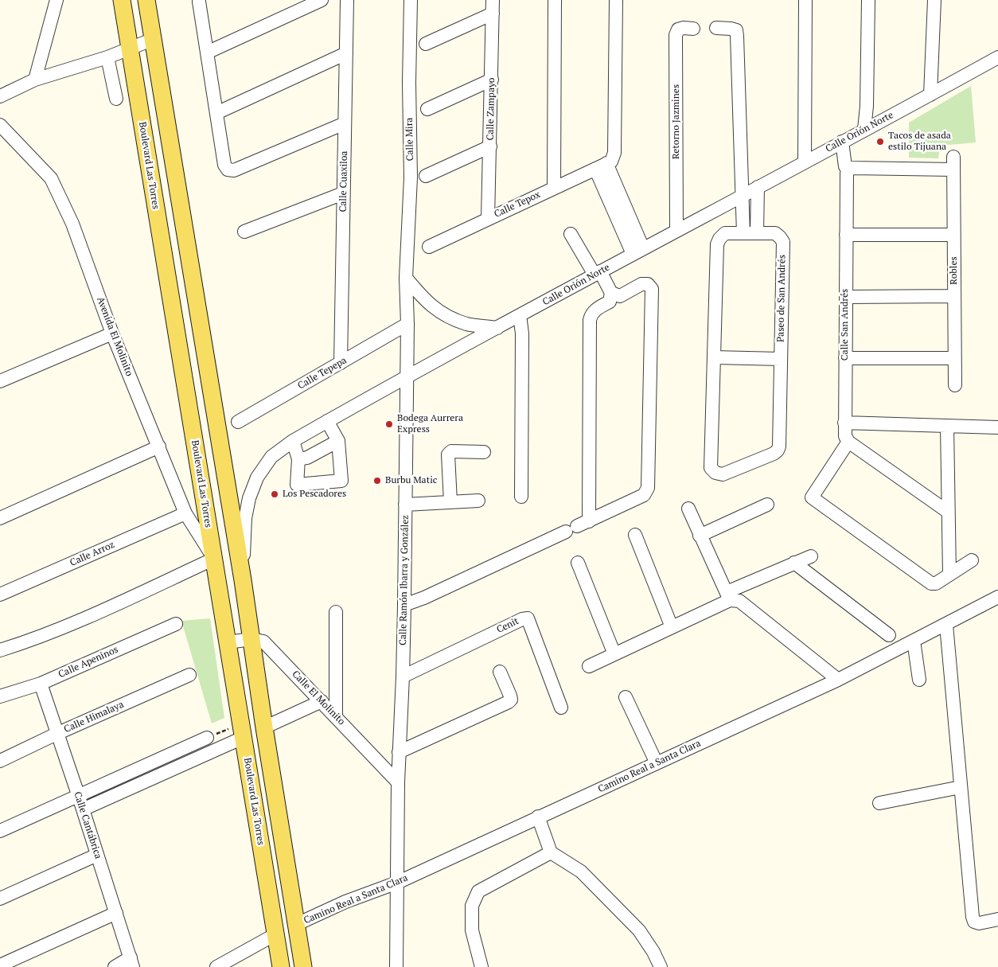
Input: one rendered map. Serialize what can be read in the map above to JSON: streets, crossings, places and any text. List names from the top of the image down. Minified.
{"streets":{"main road":["Boulevard Las Torres"],"street":["Calle Zampayo","Retorno Jazmines","Calle Orión Norte","Calle Mira","Calle Cuaxiloa","Calle Tepox","Robles","Paseo de San Andrés","Calle San Andrés","Avenida El Molinito","Calle Tepepa","Calle Arroz","Calle Ramón Ibarra y González","Cenit","Calle Apeninos","Calle El Molinito","Calle Himalaya","Camino Real a Santa Clara","Calle Cantábrica"]},"crossings":[["Calle Zampayo","Calle Tepox"],["Retorno Jazmines","Calle Orión Norte"],["Calle Orión Norte","Calle San Andrés"],["Calle Orión Norte","Calle Ramón Ibarra y González"],["Calle Mira","Calle Ramón Ibarra y González"],["Boulevard Las Torres","Avenida El Molinito"],["Calle Cuaxiloa","Calle Tepepa"],["Robles","Calle San Andrés"],["Avenida El Molinito","Calle Arroz"],["Calle Tepepa","Calle Ramón Ibarra y González"],["Calle Ramón Ibarra y González","Cenit"],["Calle Ramón Ibarra y González","Calle El Molinito"],["Calle Ramón Ibarra y González","Camino Real a Santa Clara"],["Calle Apeninos","Calle Cantábrica"],["Calle Himalaya","Calle Cantábrica"]],"places":["Tacos de asada estilo Tijuana","Bodega Aurrera Express","Burbu Matic","Los Pescadores"]}
